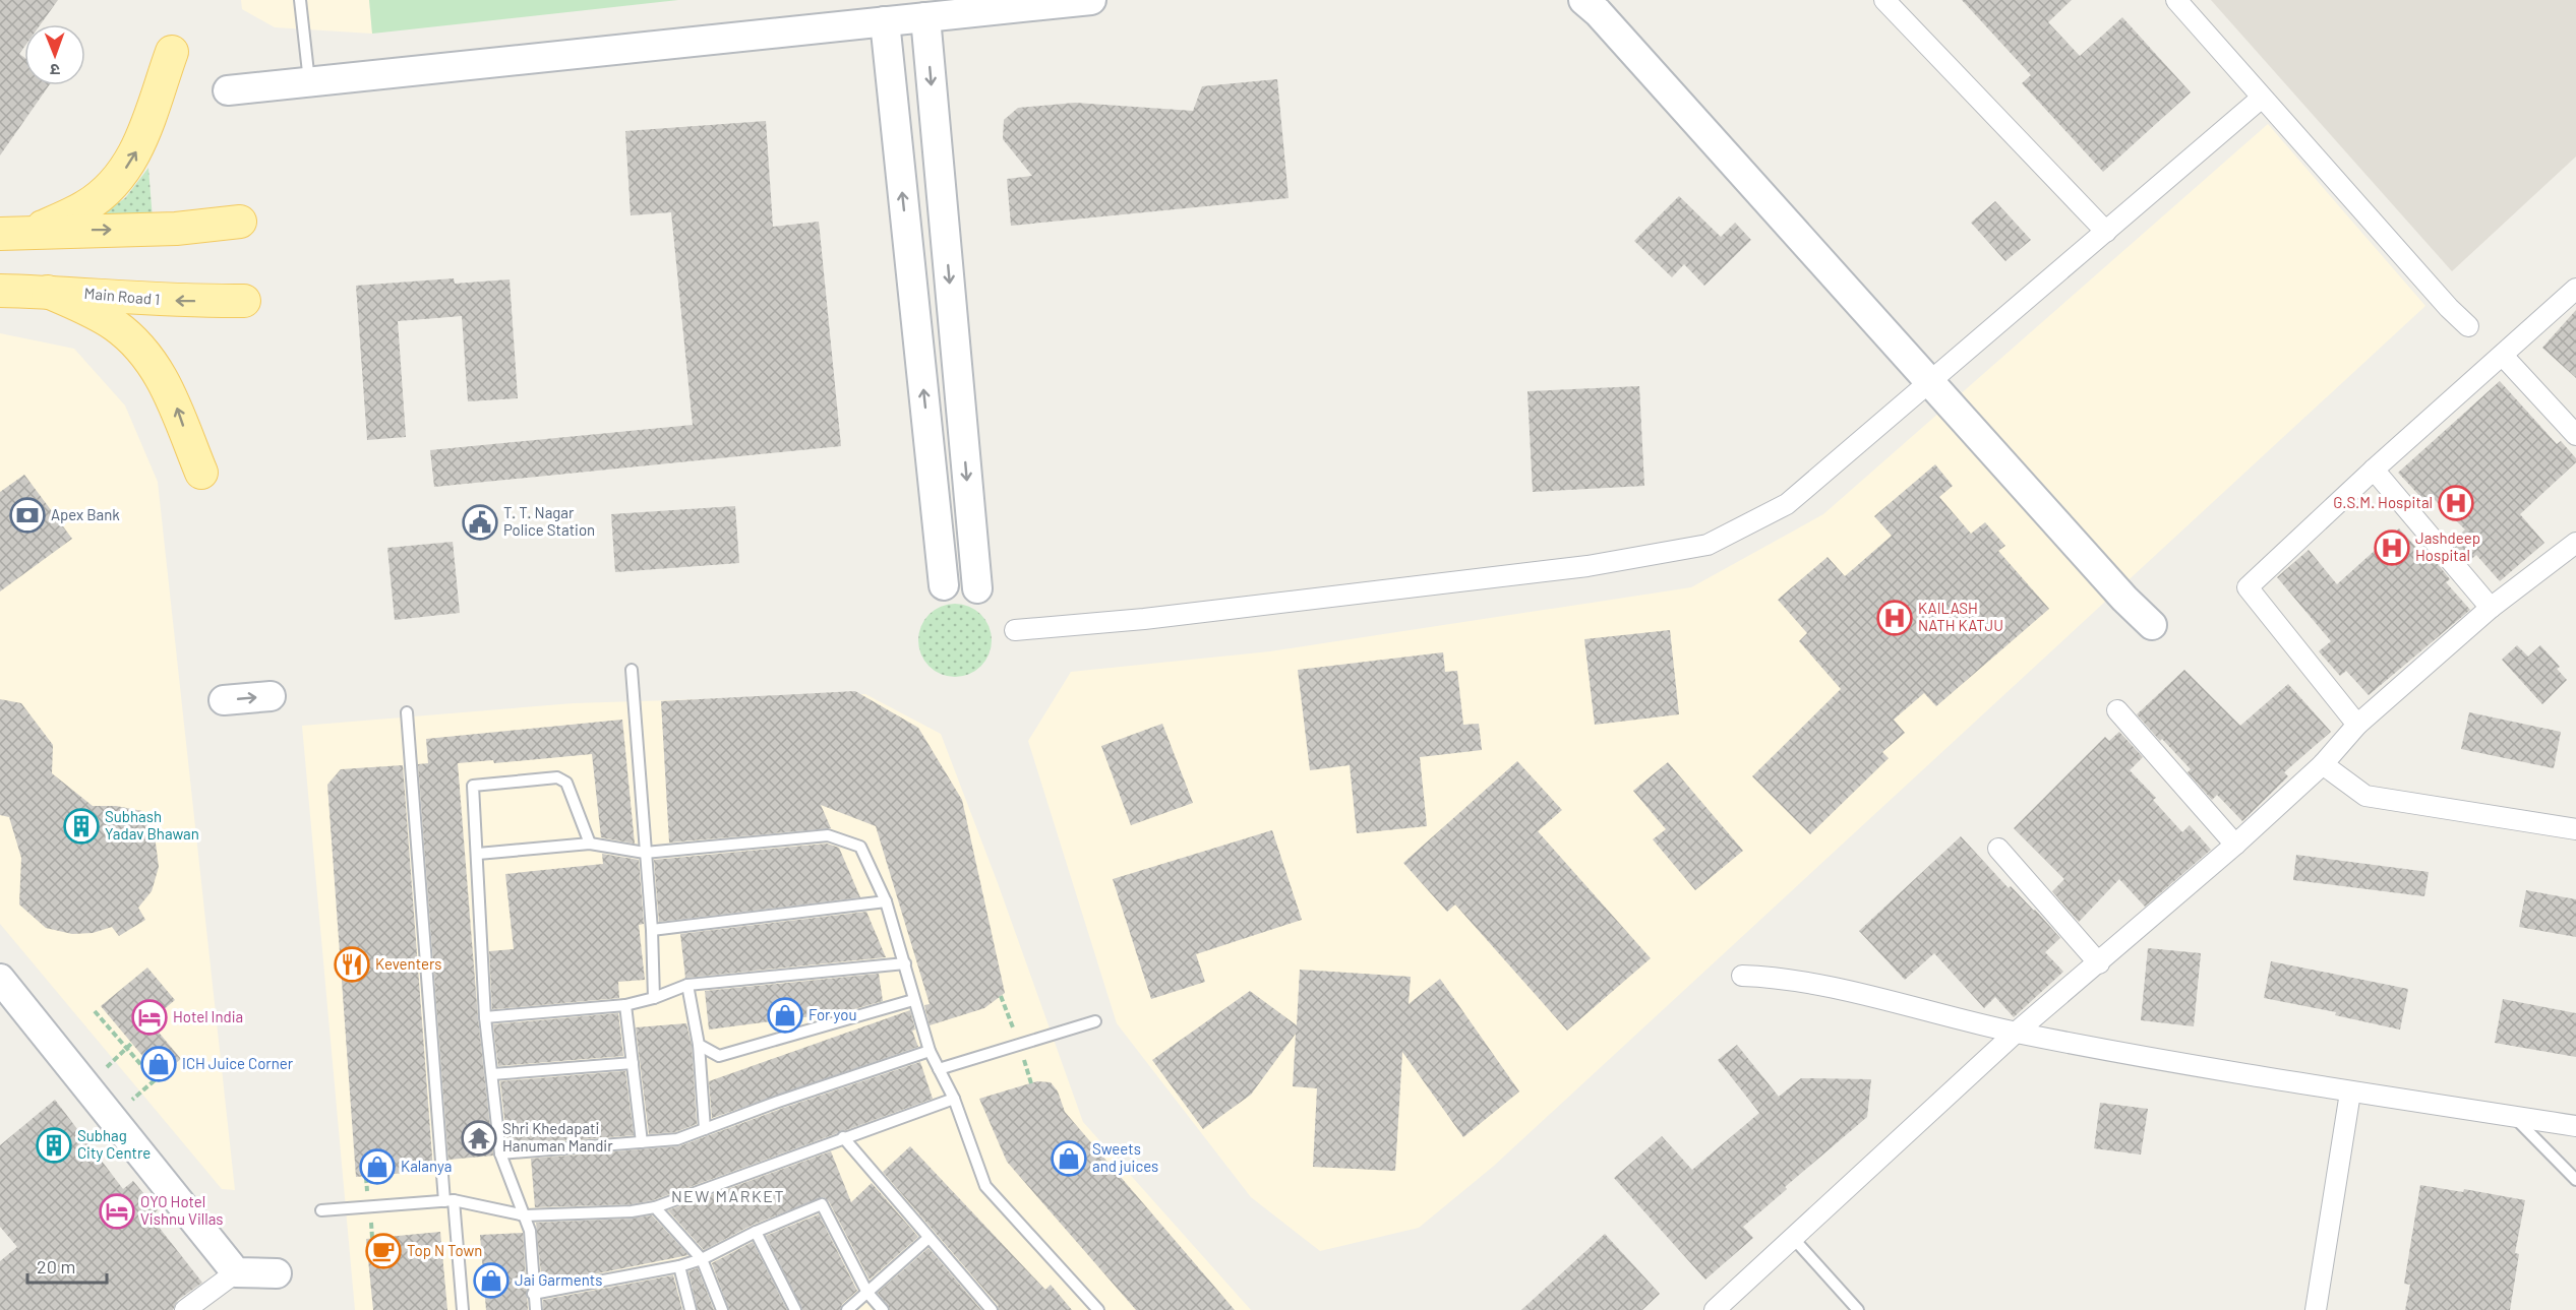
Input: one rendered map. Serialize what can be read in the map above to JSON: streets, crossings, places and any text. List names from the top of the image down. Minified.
{"streets":{"main road":["Main Road 1"]},"districts":["NEW MARKET"],"places":{"hospital":["G.S.M. Hospital","Jashdeep Hospital","KAILASH NATH KATJU"],"bank":["Apex Bank"],"public building":["T. T. Nagar Police Station"],"building":["Subhash Yadav Bhawan","Subhag City Centre"],"restaurant":["Keventers"],"shop":["For you","ICH Juice Corner","Sweets and juices","Kalanya","Jai Garments"],"hotel":["Hotel India","OYO Hotel Vishnu Villas"],"temple":["Shri Khedapati Hanuman Mandir"],"cafe":["Top N Town"]},"scale_bar":"20 m","north":"bottom"}
